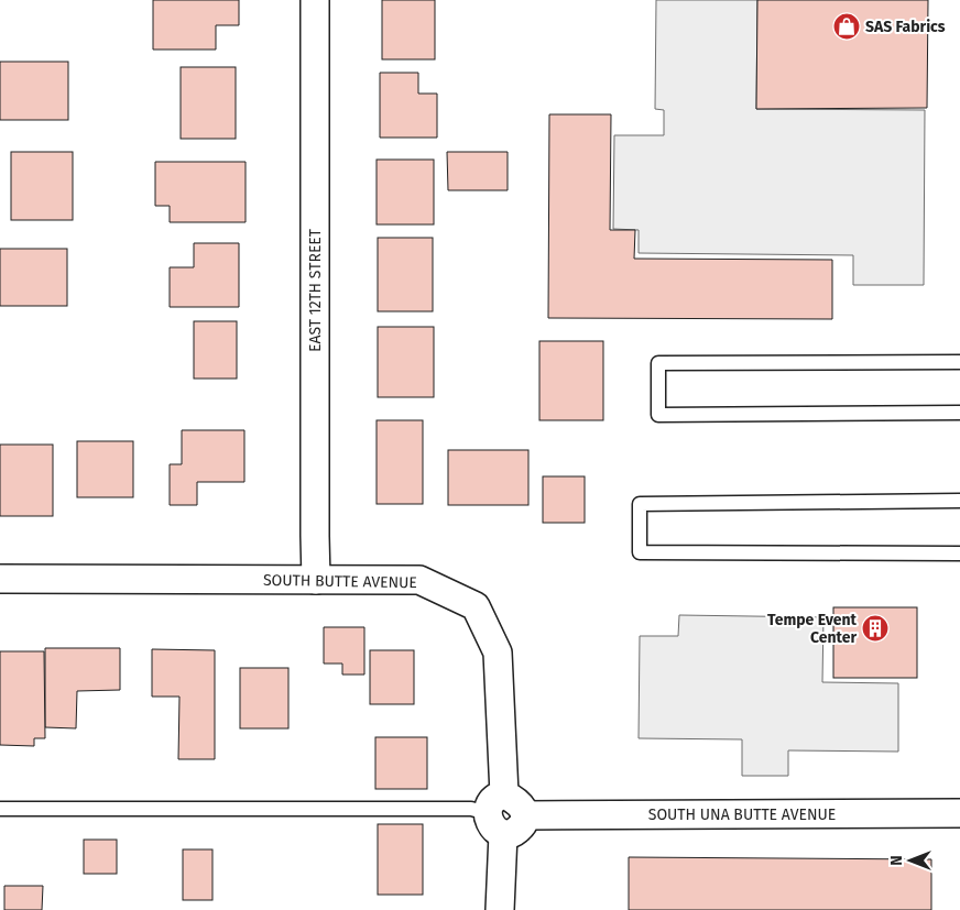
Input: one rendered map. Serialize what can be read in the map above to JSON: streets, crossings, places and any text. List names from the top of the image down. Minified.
{"streets":{"street":["EAST 12TH STREET","SOUTH BUTTE AVENUE","SOUTH UNA BUTTE AVENUE"]},"crossings":[["EAST 12TH STREET","SOUTH BUTTE AVENUE"],["SOUTH BUTTE AVENUE","SOUTH UNA BUTTE AVENUE"]],"places":{"shop":["SAS Fabrics"],"building":["Tempe Event Center"]},"north":"left"}
